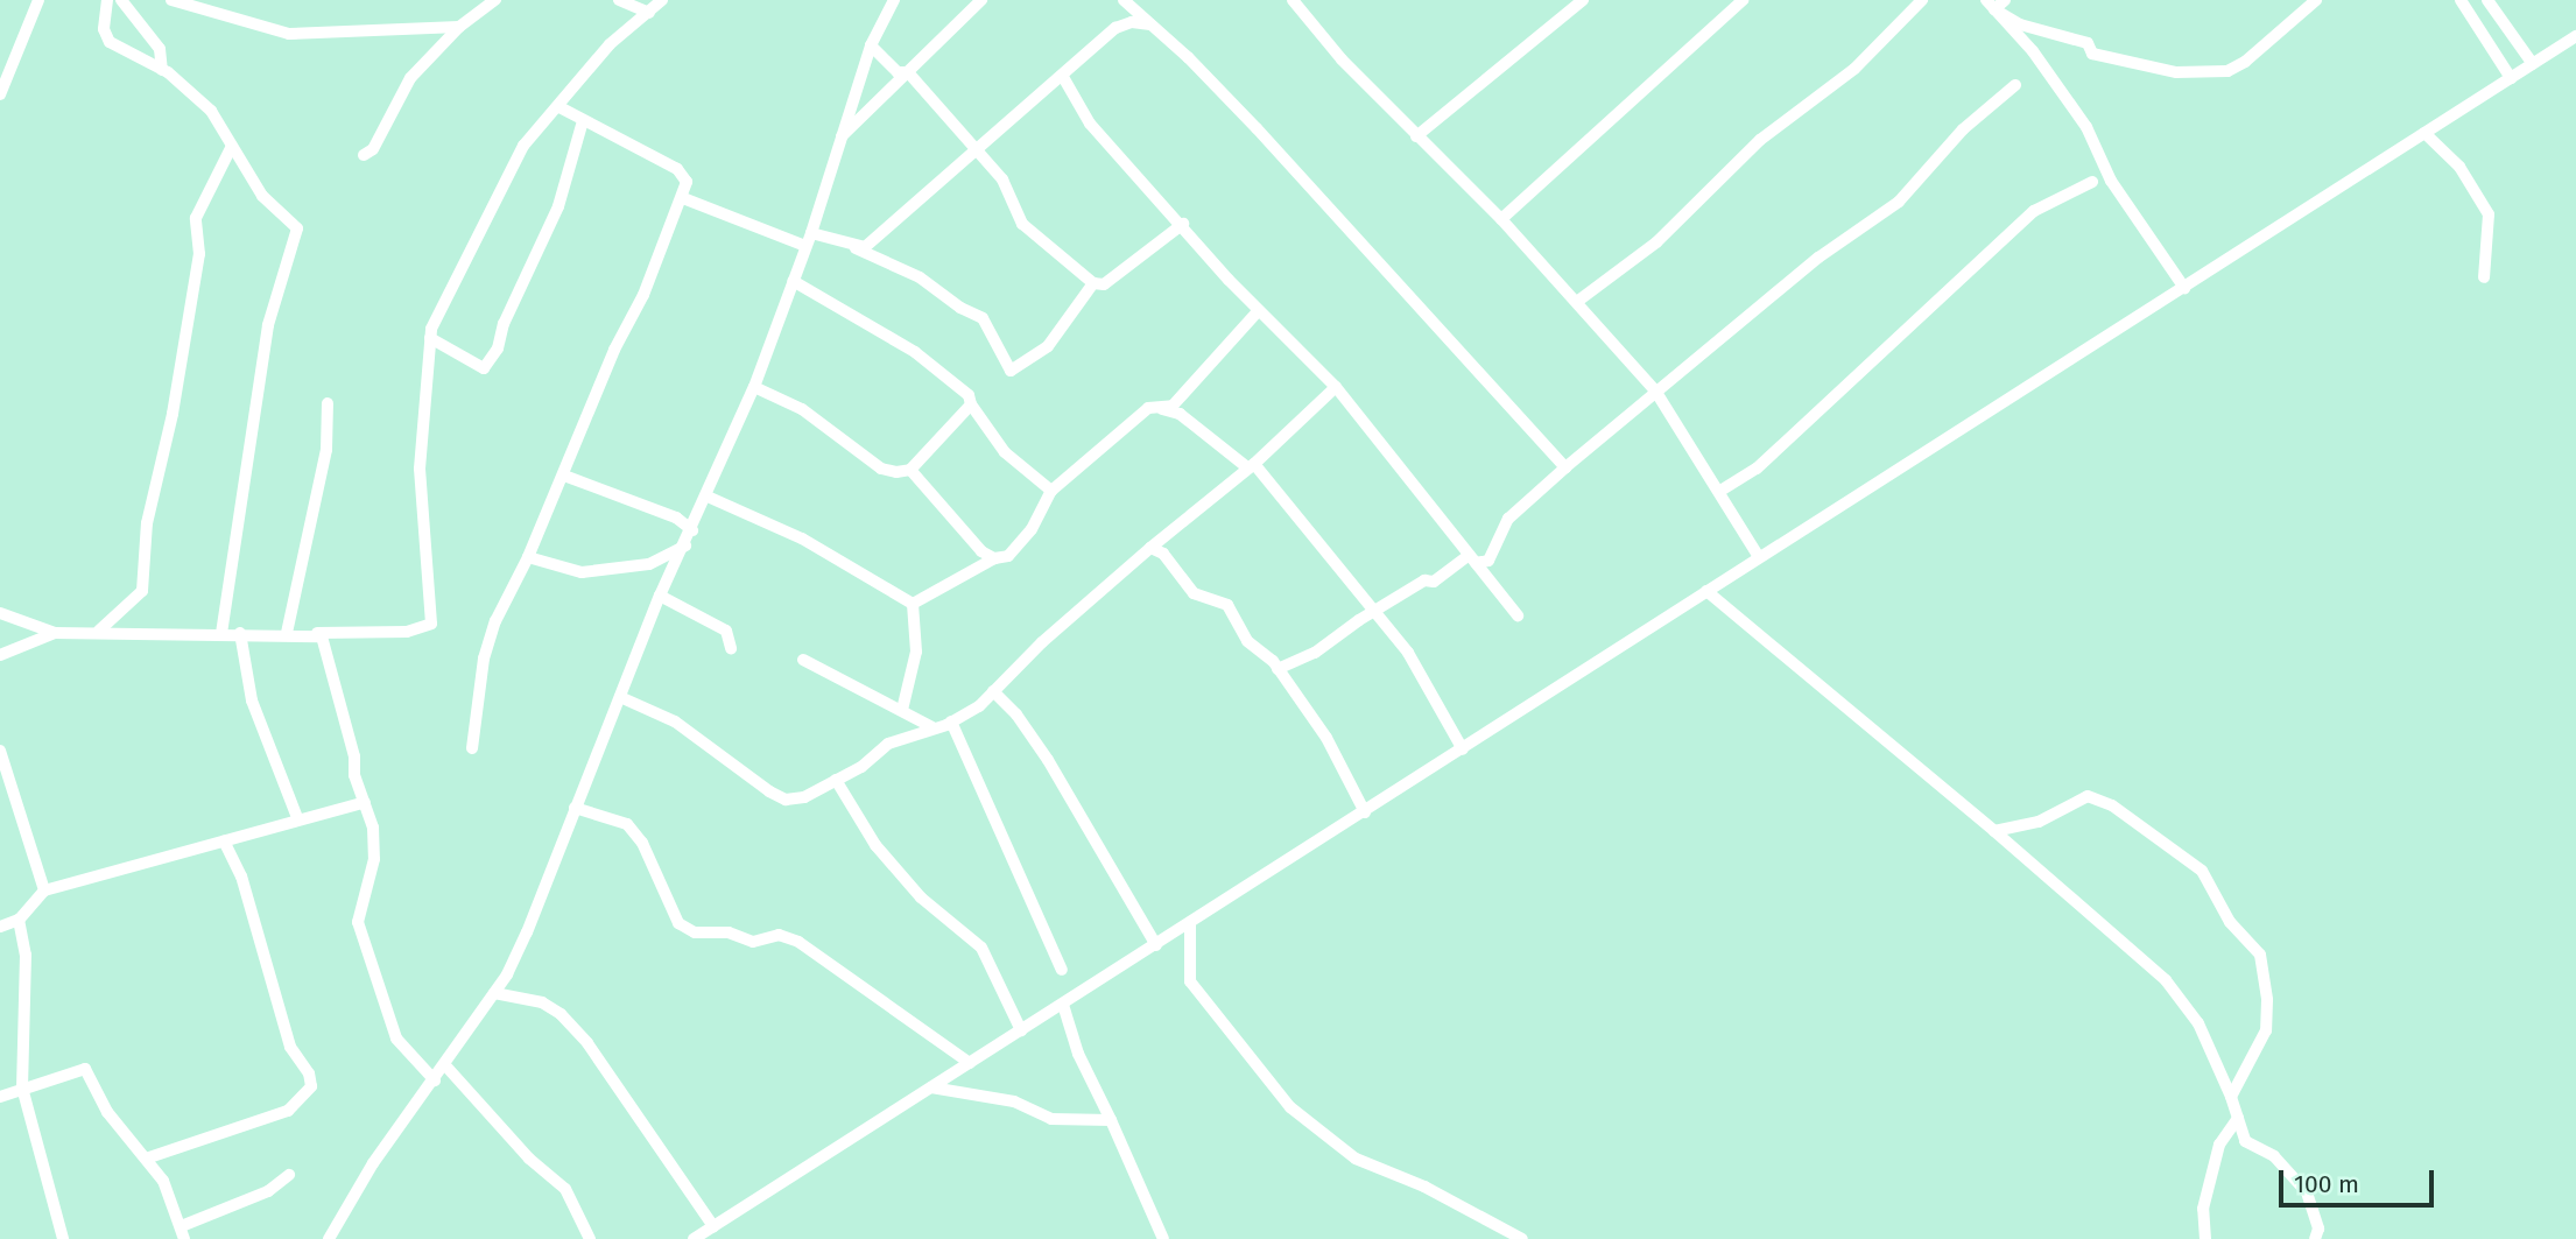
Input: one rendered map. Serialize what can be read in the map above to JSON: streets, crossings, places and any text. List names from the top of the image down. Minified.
{"scale_bar":"100 m"}
